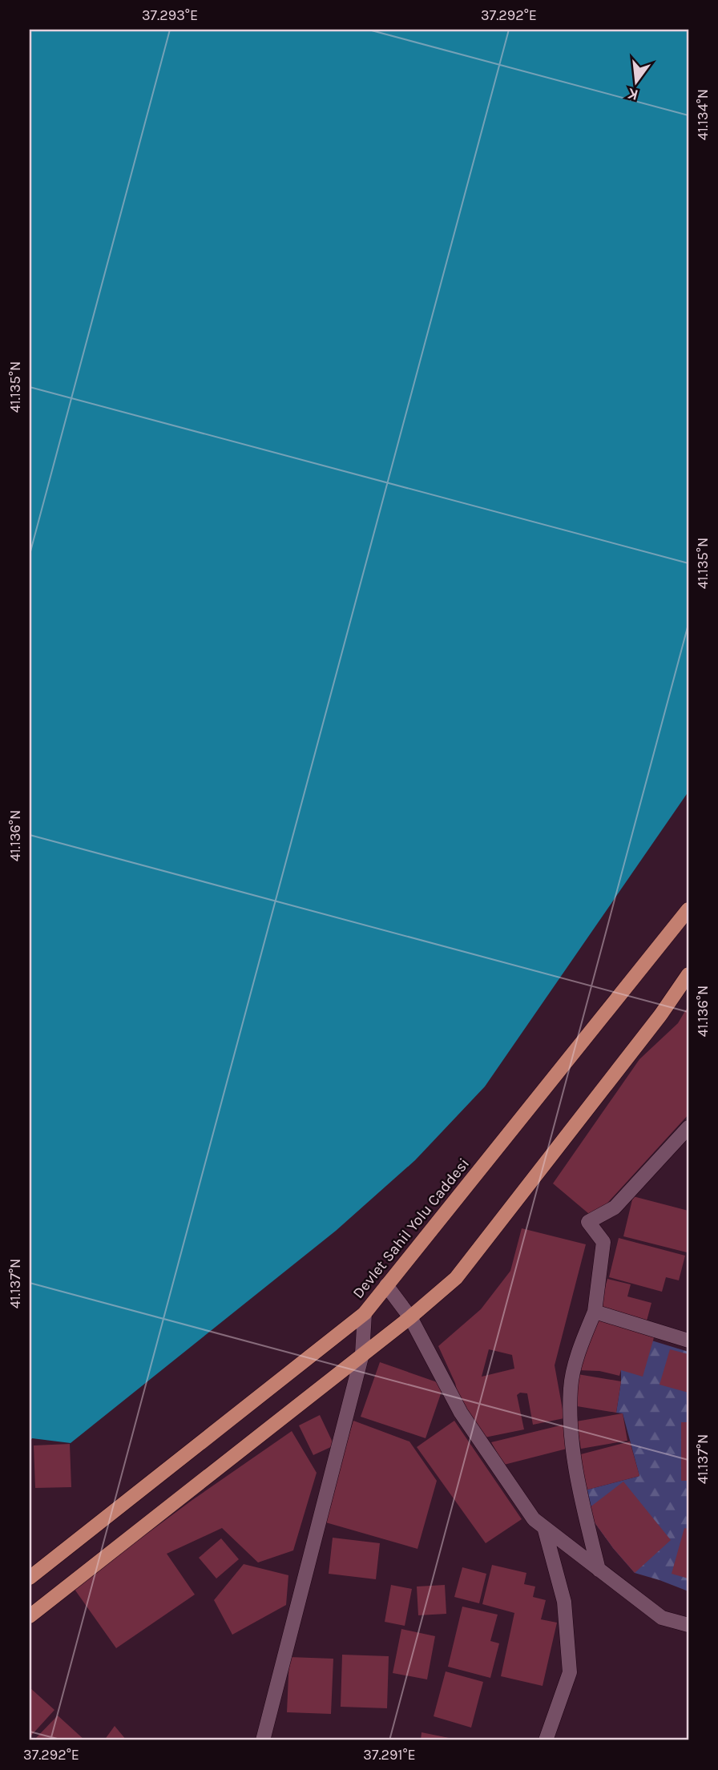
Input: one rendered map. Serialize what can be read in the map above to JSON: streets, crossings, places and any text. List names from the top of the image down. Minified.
{"streets":{"main road":["Devlet Sahil Yolu Caddesi"]},"north":"bottom","coordinates":["37.293°E","37.292°E","41.134°N","41.135°N","41.136°N","41.137°N","37.291°E"]}
